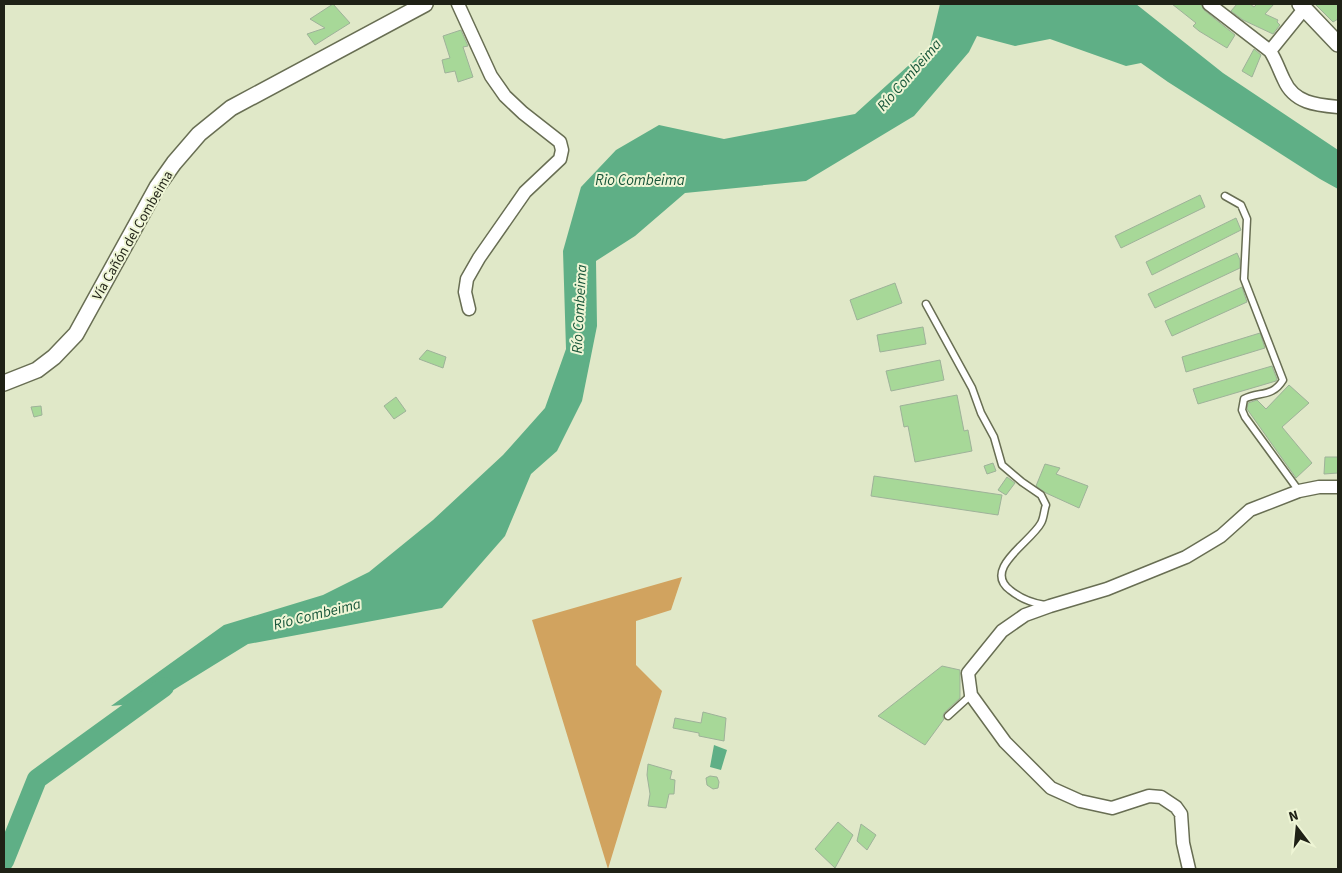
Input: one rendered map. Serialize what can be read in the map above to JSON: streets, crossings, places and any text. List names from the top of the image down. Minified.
{"streets":{"street":["Vía Cañón del Combeima"]},"water":["Río Combeima","Rio Combeima"],"north":"top"}
